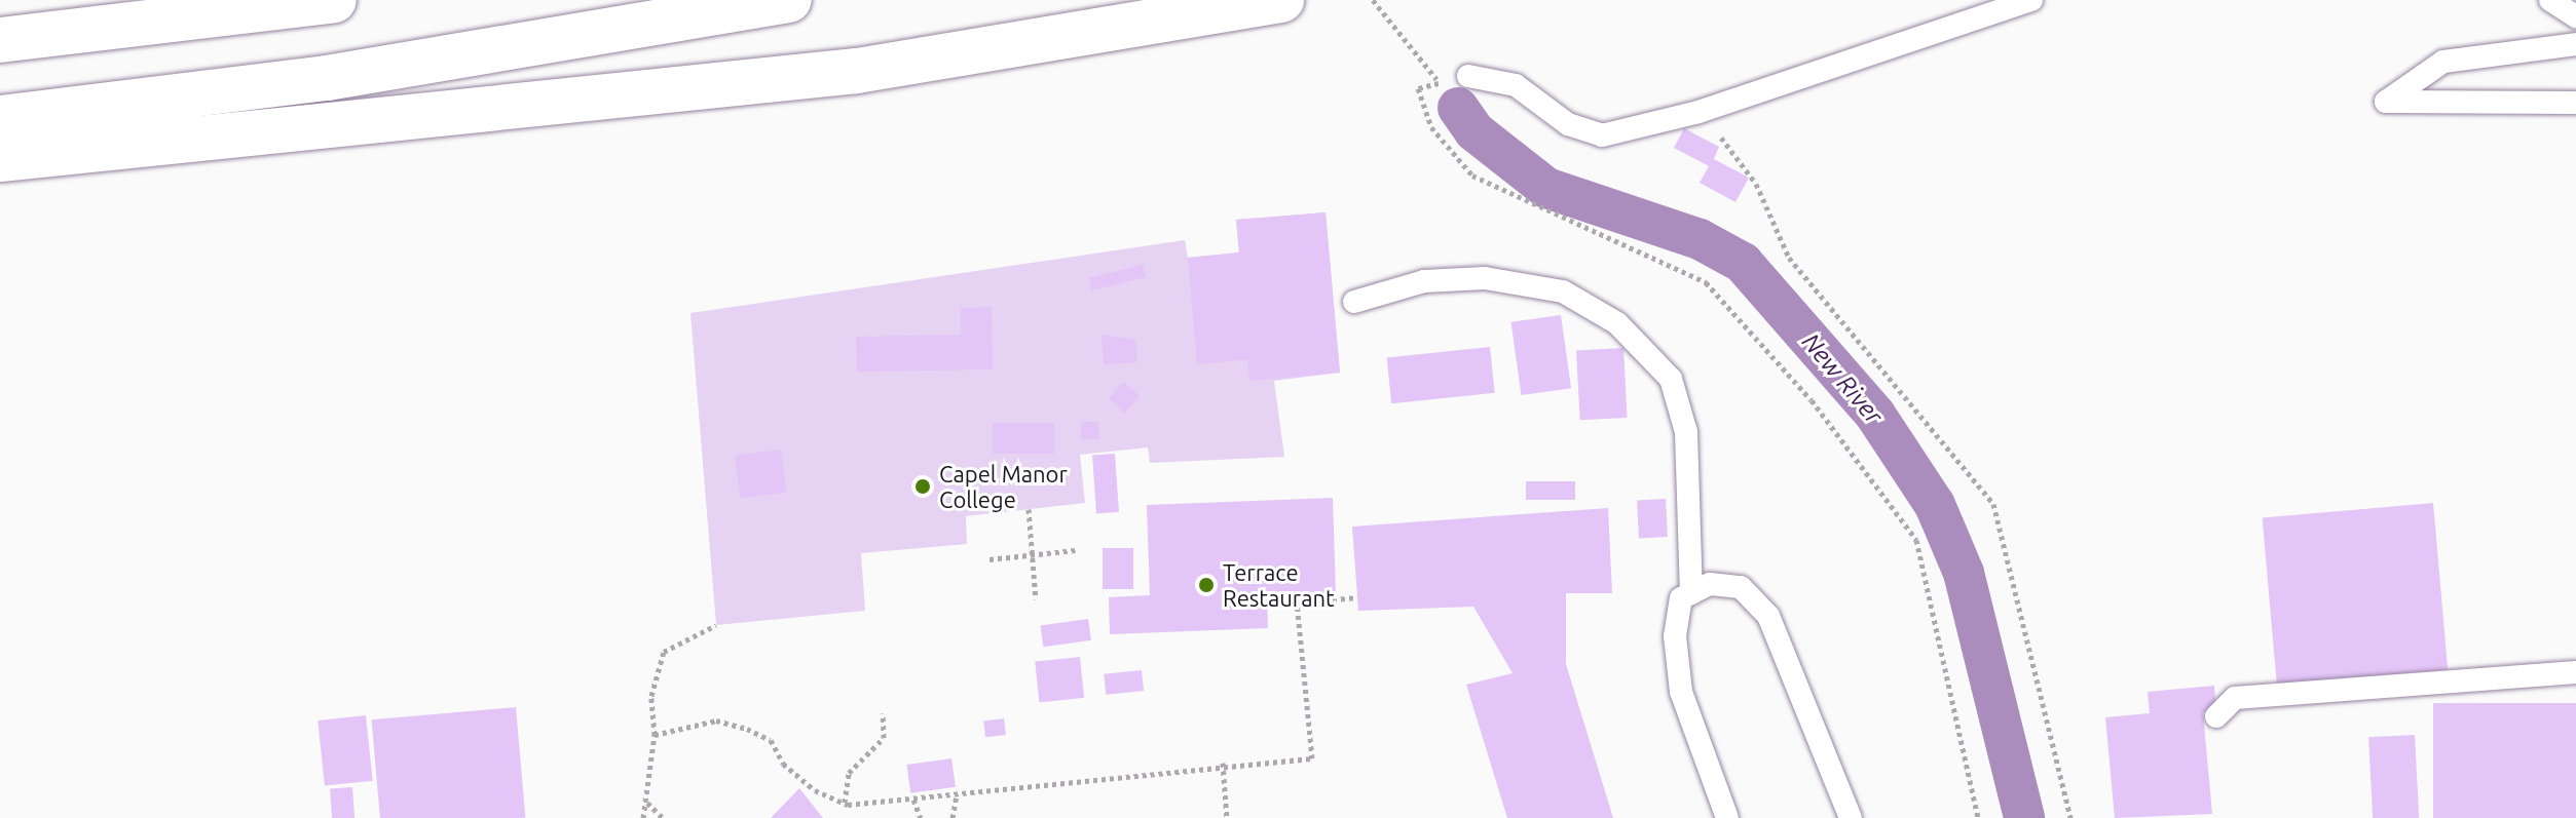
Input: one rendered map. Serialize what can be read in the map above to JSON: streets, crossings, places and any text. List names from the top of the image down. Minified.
{"water":["New River"],"places":["Capel Manor College","Terrace Restaurant"]}
